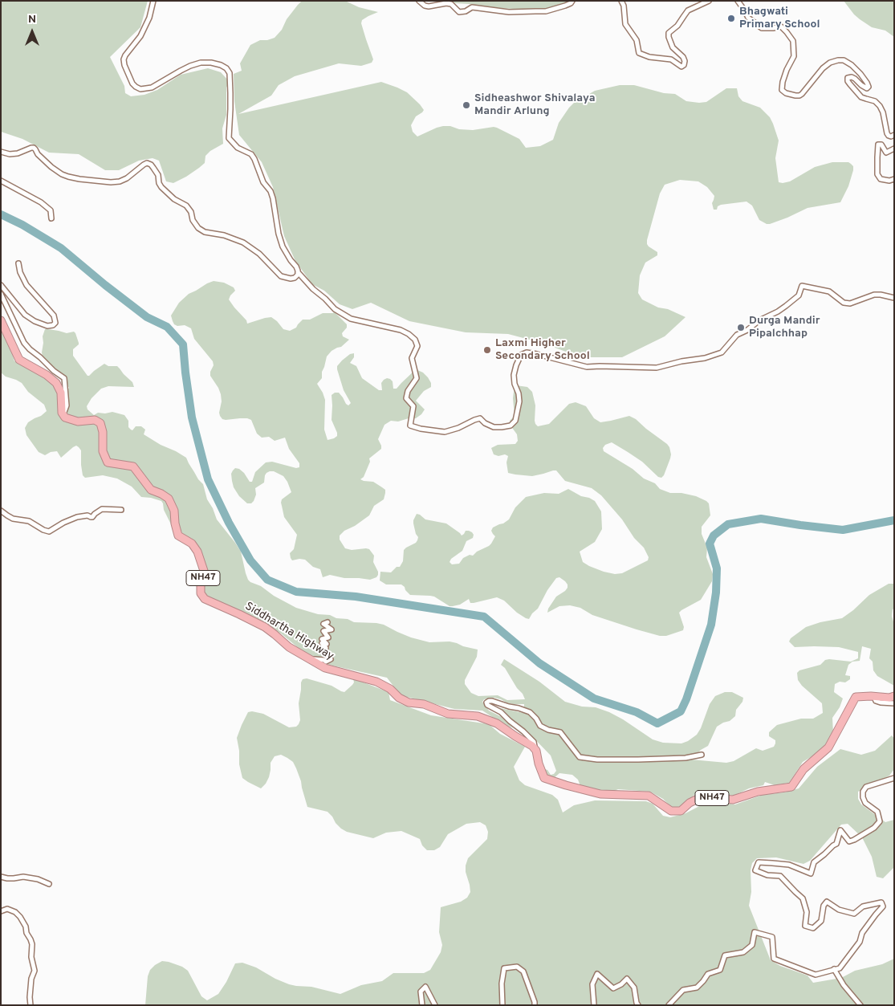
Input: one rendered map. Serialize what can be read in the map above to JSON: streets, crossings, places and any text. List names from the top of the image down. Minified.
{"streets":{"highway":["NH47","Siddhartha Highway"]},"crossings":[["NH47","Siddhartha Highway"]],"places":["Bhagwati Primary School","Sidheashwor Shivalaya Mandir Arlung","Durga Mandir Pipalchhap","Laxmi Higher Secondary School"],"north":"top"}
